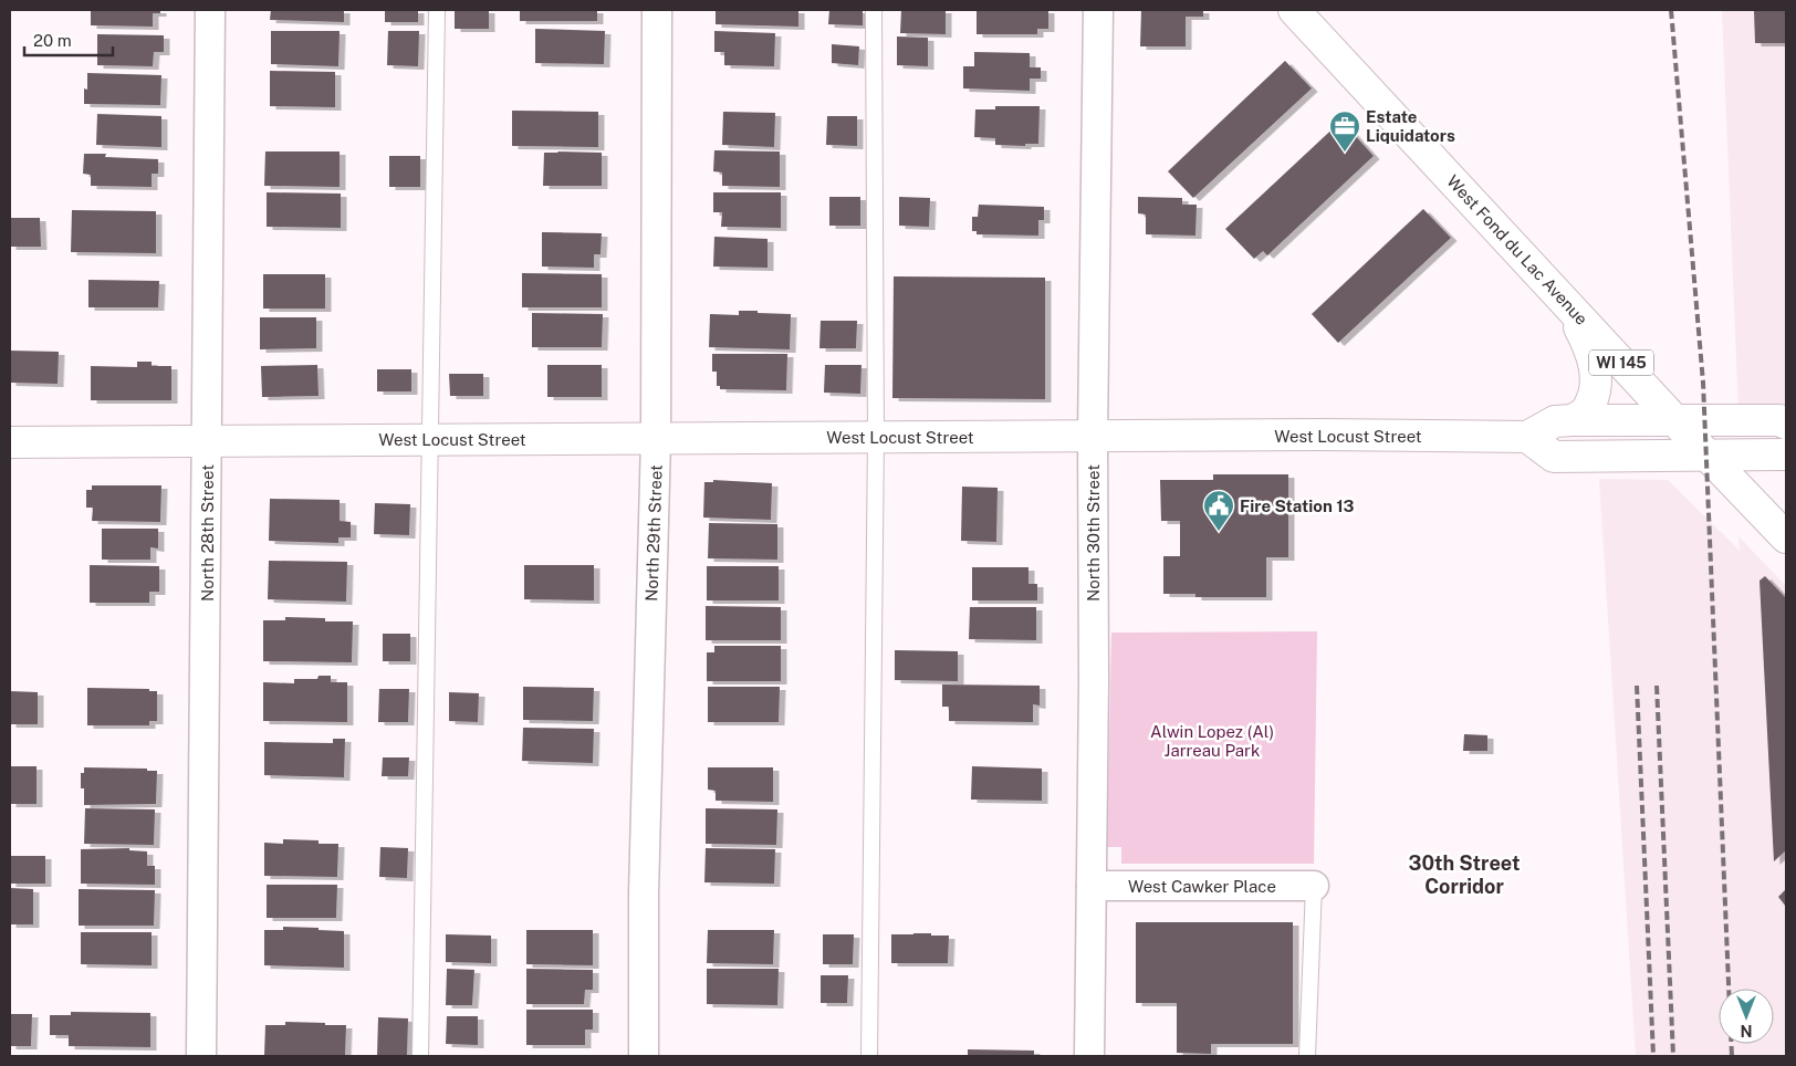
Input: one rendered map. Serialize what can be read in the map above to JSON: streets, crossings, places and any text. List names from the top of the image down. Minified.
{"streets":{"street":["West Fond du Lac Avenue","WI 145","West Locust Street","North 28th Street","North 29th Street","North 30th Street","West Cawker Place"]},"crossings":[["West Fond du Lac Avenue","West Locust Street"],["West Locust Street","North 28th Street"],["West Locust Street","North 29th Street"],["West Locust Street","North 30th Street"],["North 30th Street","West Cawker Place"]],"districts":["30th Street Corridor"],"parks":["Alwin Lopez (Al) Jarreau Park"],"places":{"office":["Estate Liquidators"],"public building":["Fire Station 13"]},"scale_bar":"20 m","north":"bottom"}
